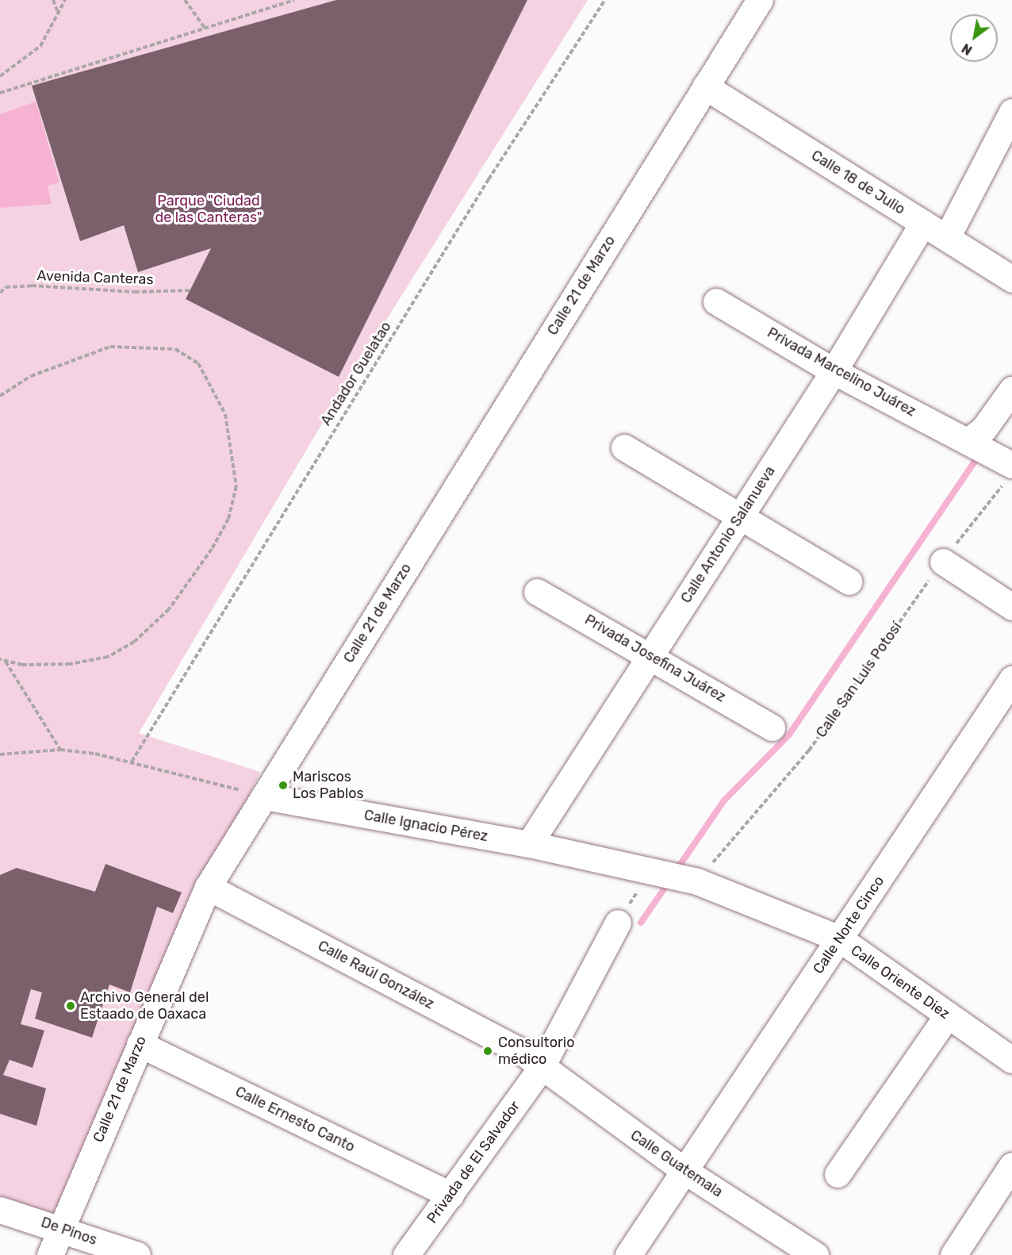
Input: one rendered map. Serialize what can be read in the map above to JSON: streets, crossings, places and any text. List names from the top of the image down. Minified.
{"streets":{"street":["Calle 18 de Julio","Calle 21 de Marzo","Privada Marcelino Juárez","Calle Antonio Salanueva","Privada Josefina Juárez","Calle Ignacio Pérez","Calle Norte Cinco","Calle Raúl González","Calle Oriente Diez","Calle Ernesto Canto","Privada de El Salvador","Calle Guatemala","De Pinos"],"path":["Avenida Canteras","Andador Guelatao","Calle San Luis Potosí"]},"crossings":[["Calle 18 de Julio","Calle 21 de Marzo"],["Calle 18 de Julio","Calle Antonio Salanueva"],["Calle 21 de Marzo","Calle Ignacio Pérez"],["Calle 21 de Marzo","Calle Raúl González"],["Calle 21 de Marzo","Calle Ernesto Canto"],["Calle 21 de Marzo","De Pinos"],["Privada Marcelino Juárez","Calle Antonio Salanueva"],["Privada Marcelino Juárez","Calle San Luis Potosí"],["Calle Antonio Salanueva","Privada Josefina Juárez"],["Calle Antonio Salanueva","Calle Ignacio Pérez"],["Calle San Luis Potosí","Calle Ignacio Pérez"],["Calle San Luis Potosí","Calle Oriente Diez"],["Calle Ignacio Pérez","Calle Oriente Diez"],["Calle Norte Cinco","Calle Oriente Diez"],["Calle Norte Cinco","Calle Guatemala"],["Calle Raúl González","Privada de El Salvador"],["Calle Raúl González","Calle Guatemala"],["Calle Ernesto Canto","Privada de El Salvador"],["Privada de El Salvador","Calle Guatemala"]],"parks":["Parque \"Ciudad de las Canteras\""],"places":["Mariscos Los Pablos","Archivo General del Estaado de Oaxaca","Consultorio médico"],"north":"bottom left"}
